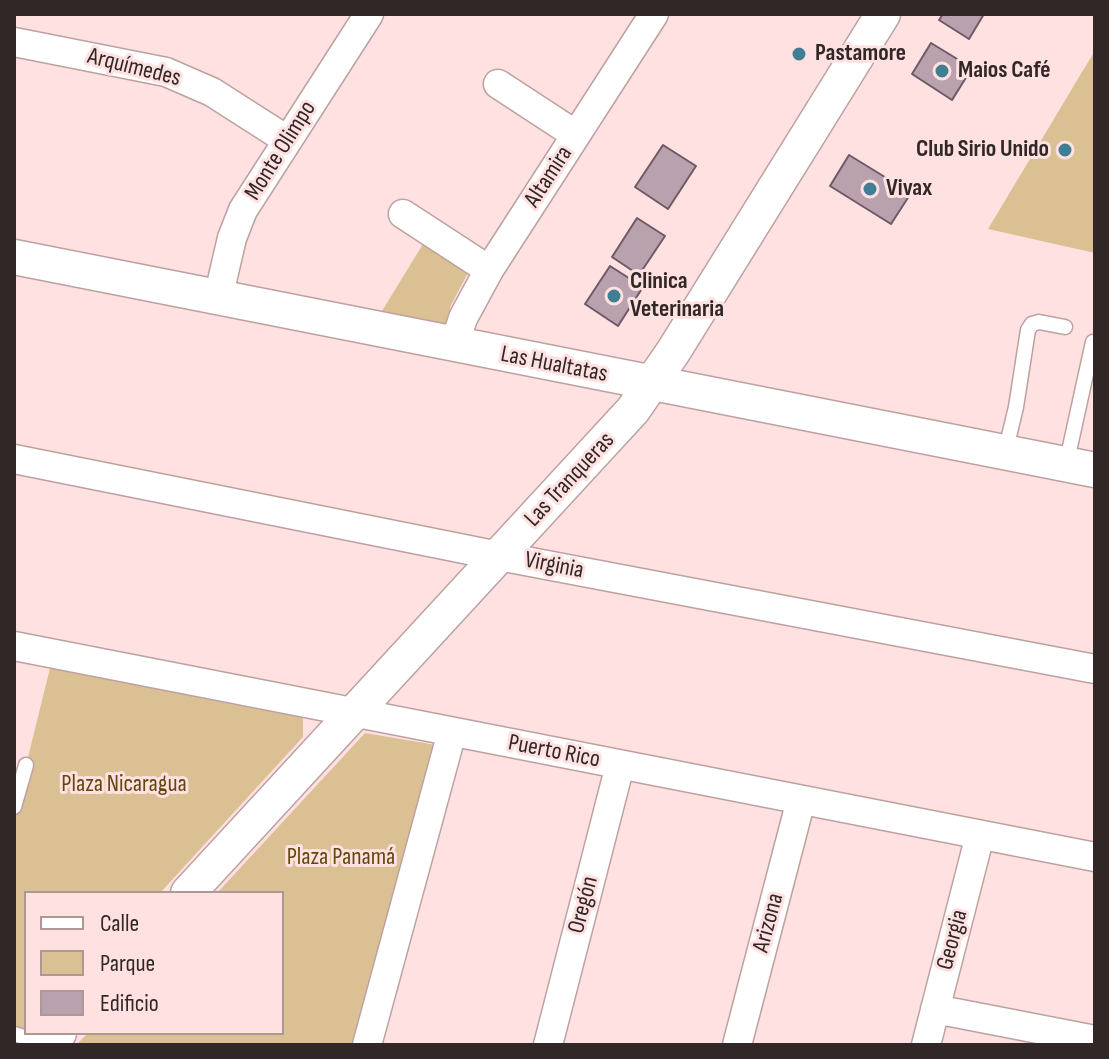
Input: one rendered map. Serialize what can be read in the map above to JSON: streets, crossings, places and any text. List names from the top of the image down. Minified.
{"streets":{"street":["Arquímedes","Monte Olimpo","Altamira","Las Hualtatas","Las Tranqueras","Virginia","Puerto Rico","Oregón","Arizona","Georgia"]},"crossings":[["Arquímedes","Monte Olimpo"],["Monte Olimpo","Las Hualtatas"],["Altamira","Las Hualtatas"],["Las Hualtatas","Las Tranqueras"],["Las Tranqueras","Virginia"],["Las Tranqueras","Puerto Rico"],["Puerto Rico","Oregón"],["Puerto Rico","Arizona"],["Puerto Rico","Georgia"]],"parks":["Plaza Nicaragua","Plaza Panamá"],"places":["Pastamore","Maios Café","Club Sirio Unido","Vivax","Clinica Veterinaria"],"legend":["Calle","Parque","Edificio"]}
